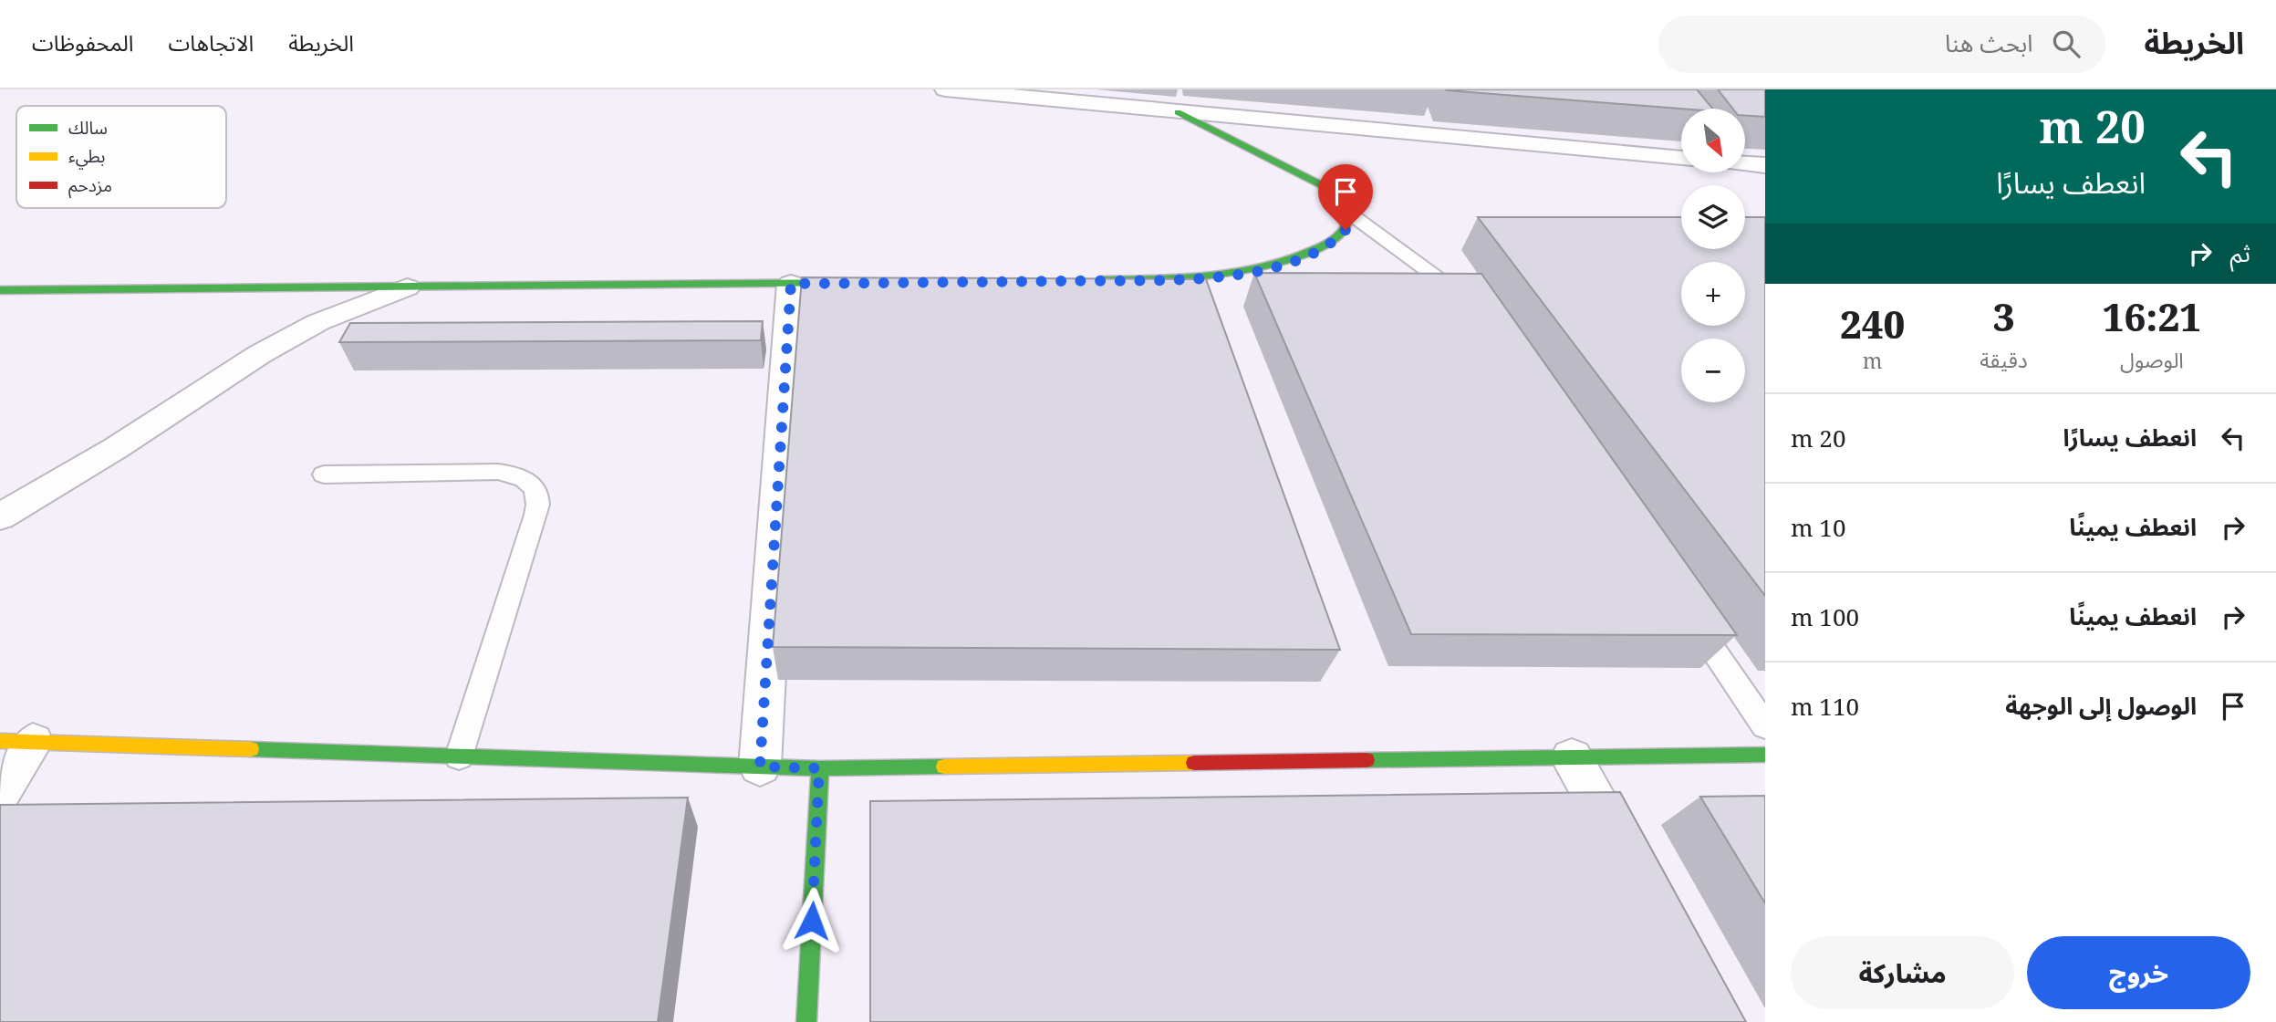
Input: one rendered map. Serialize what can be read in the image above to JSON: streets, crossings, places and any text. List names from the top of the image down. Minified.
{"legend":["سالك","بطيء","مزدحم"],"north":"bottom right","page":{"header":"الخريطة","search":"ابحث هنا","nav":["الخريطة","الاتجاهات","المحفوظات"],"turn":["20 m","انعطف يسارًا"],"map_buttons":["+","−"],"then":"ثم","eta":["16:21","الوصول","3","دقيقة","240","m"],"list":[{"name":"انعطف يسارًا","value":"20 m"},{"name":"انعطف يمينًا","value":"10 m"},{"name":"انعطف يمينًا","value":"100 m"},{"name":"الوصول إلى الوجهة","value":"110 m"}],"buttons":["خروج","مشاركة"]}}
